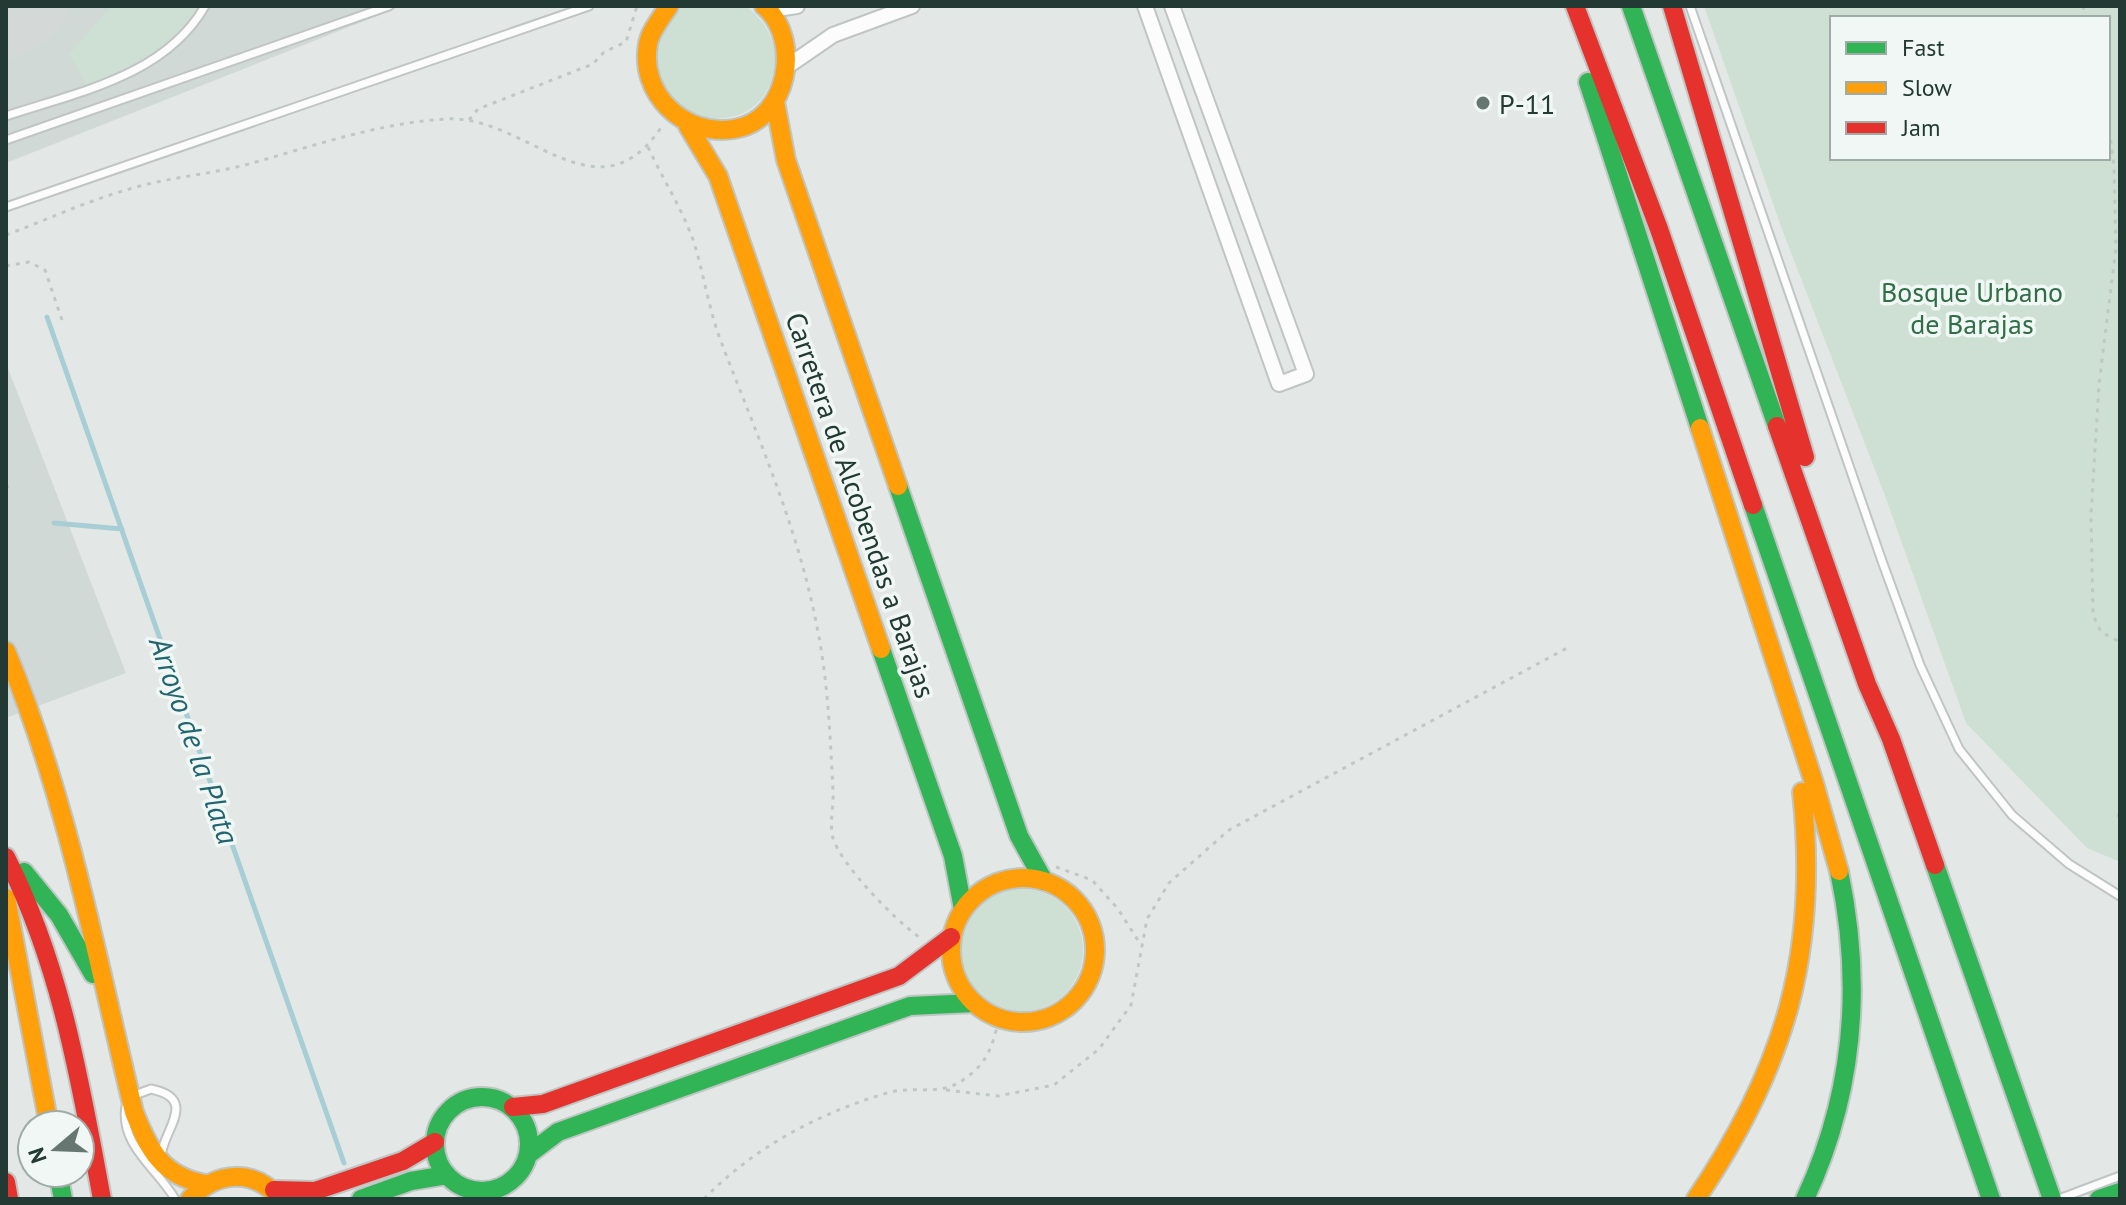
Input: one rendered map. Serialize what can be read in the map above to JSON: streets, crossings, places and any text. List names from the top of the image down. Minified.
{"streets":{"main road":["Carretera de Alcobendas a Barajas"]},"water":["Arroyo de la Plata"],"parks":["Bosque Urbano de Barajas"],"places":["P-11"],"legend":["Fast","Slow","Jam"],"north":"left"}
